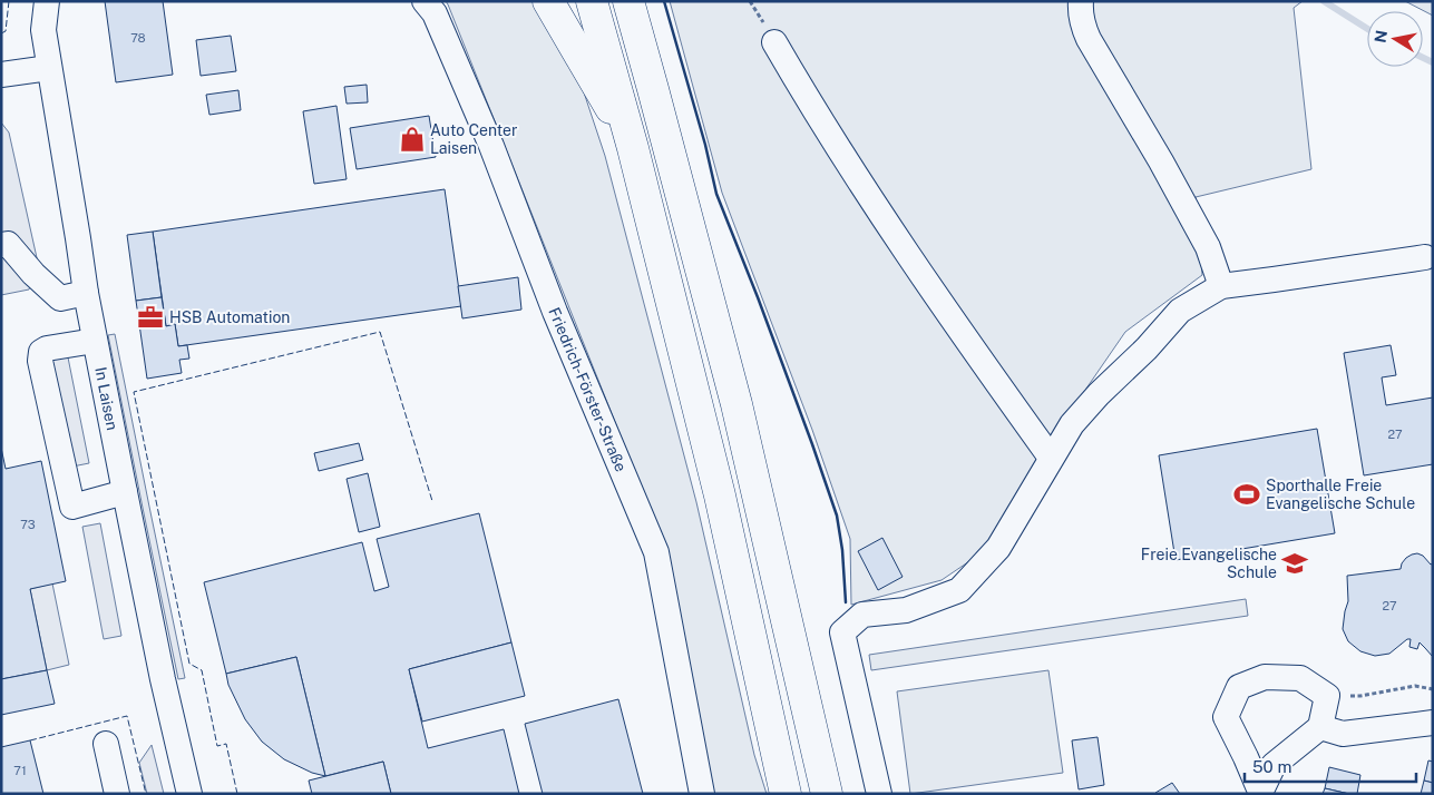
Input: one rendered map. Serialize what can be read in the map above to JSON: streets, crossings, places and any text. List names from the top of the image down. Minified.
{"streets":{"street":["Friedrich-Förster-Straße","In Laisen"]},"places":{"shop":["Auto Center Laisen"],"office":["HSB Automation"],"sports":["Sporthalle Freie Evangelische Schule"],"school or university":["Freie Evangelische Schule"]},"house_numbers":["78","27","73","27","71"],"scale_bar":"50 m","north":"left"}
